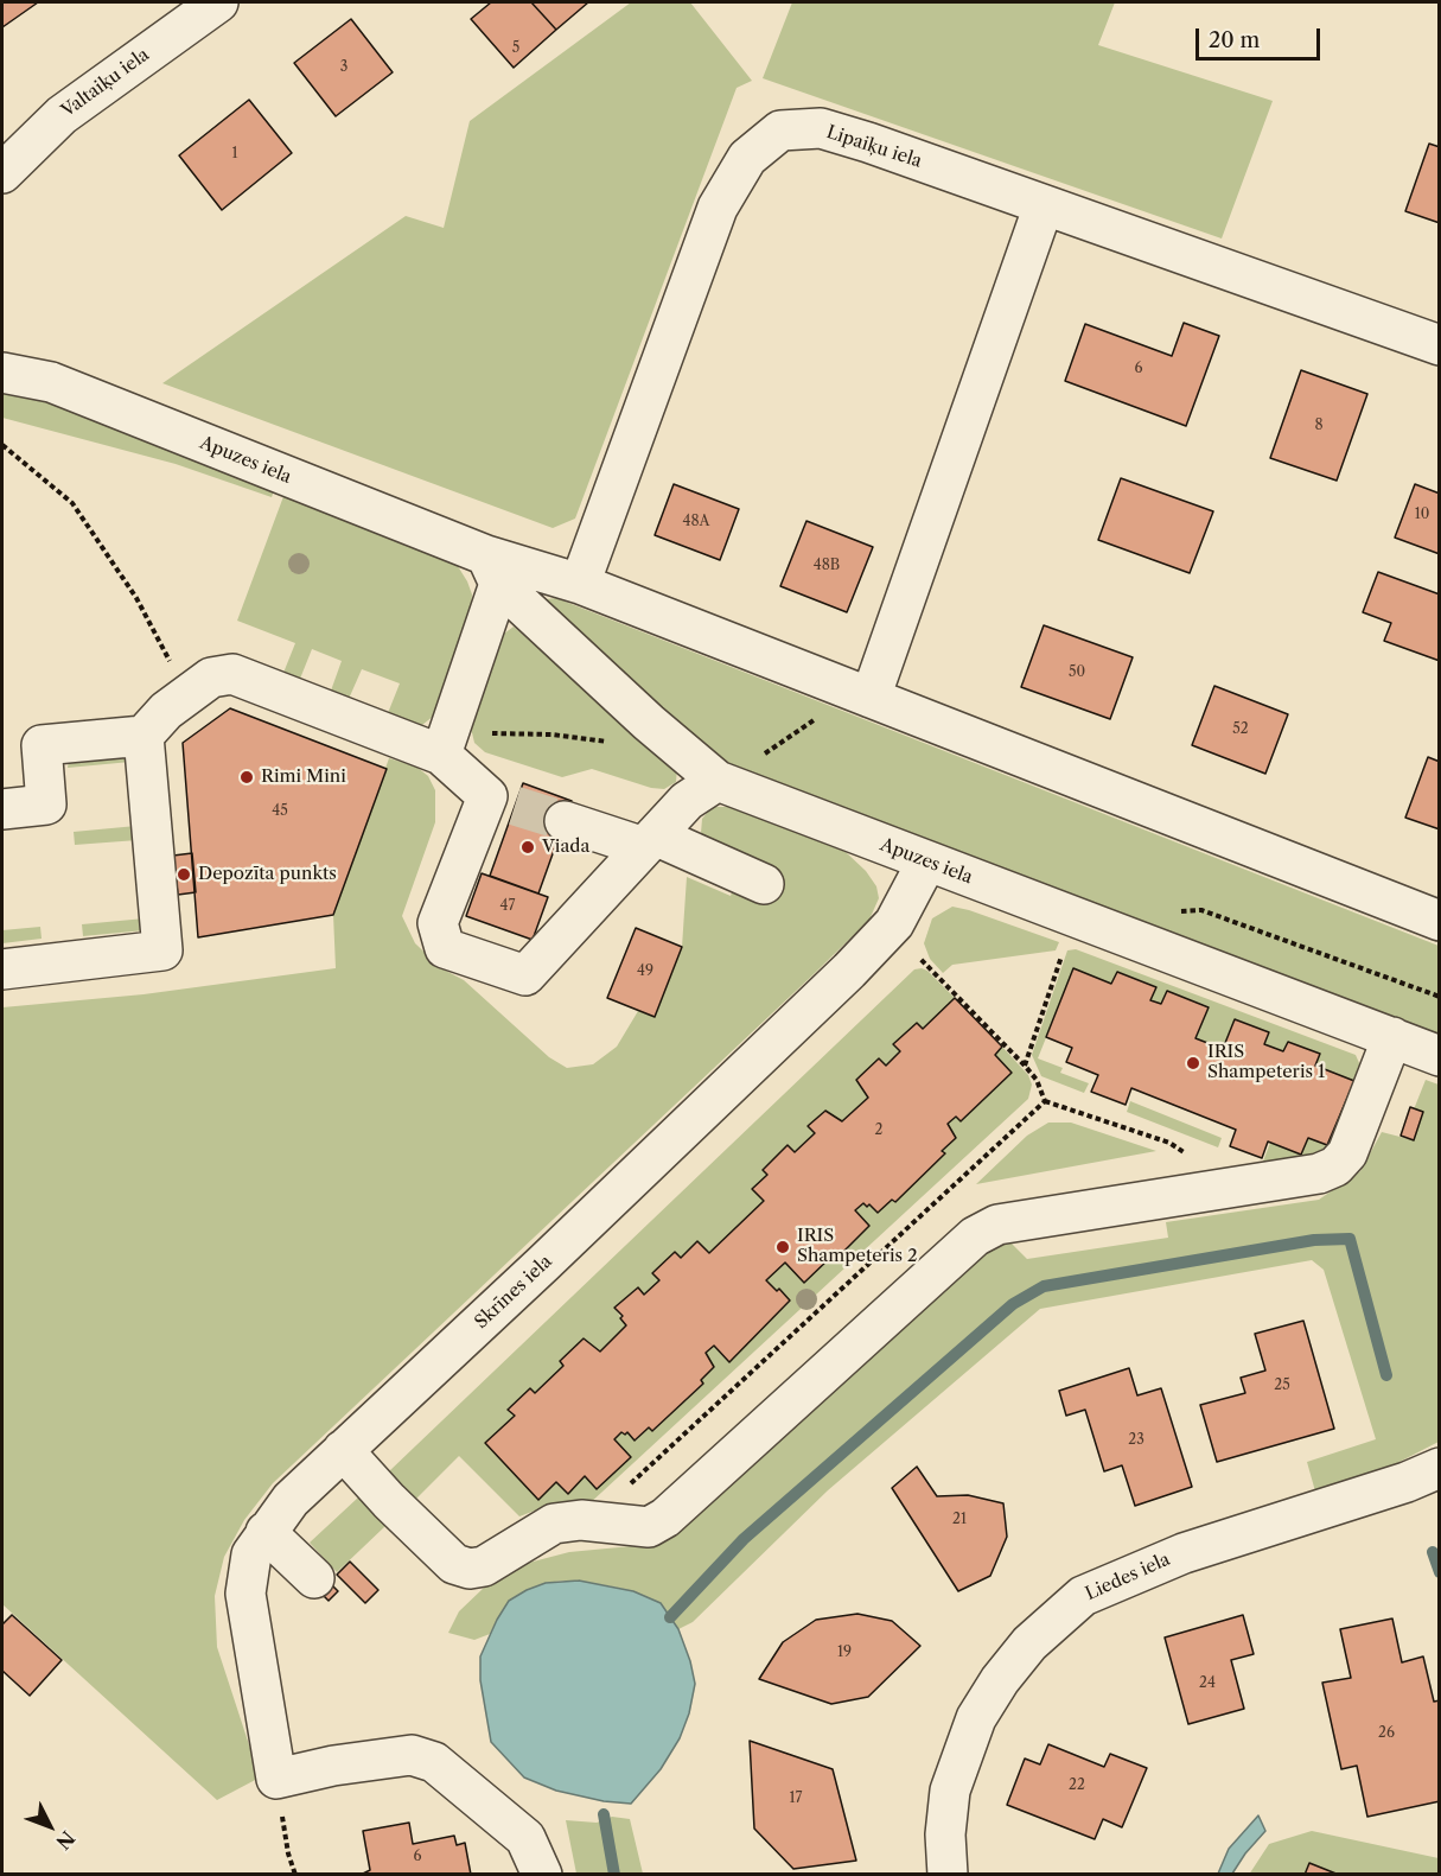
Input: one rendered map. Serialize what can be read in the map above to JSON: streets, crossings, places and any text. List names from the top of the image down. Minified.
{"streets":{"street":["Valtaiķu iela","Lipaiķu iela","Apuzes iela","Skrīnes iela","Liedes iela"]},"crossings":[["Lipaiķu iela","Apuzes iela"],["Apuzes iela","Skrīnes iela"]],"places":["Rimi Mini","Viada","Depozīta punkts","IRIS Shampeteris 1","IRIS Shampeteris 2"],"house_numbers":["5","3","1","6","8","10","48A","48B","50","52","45","47","49","2","25","23","21","19","24","26","22","17","6"],"scale_bar":"20 m","north":"bottom right"}
